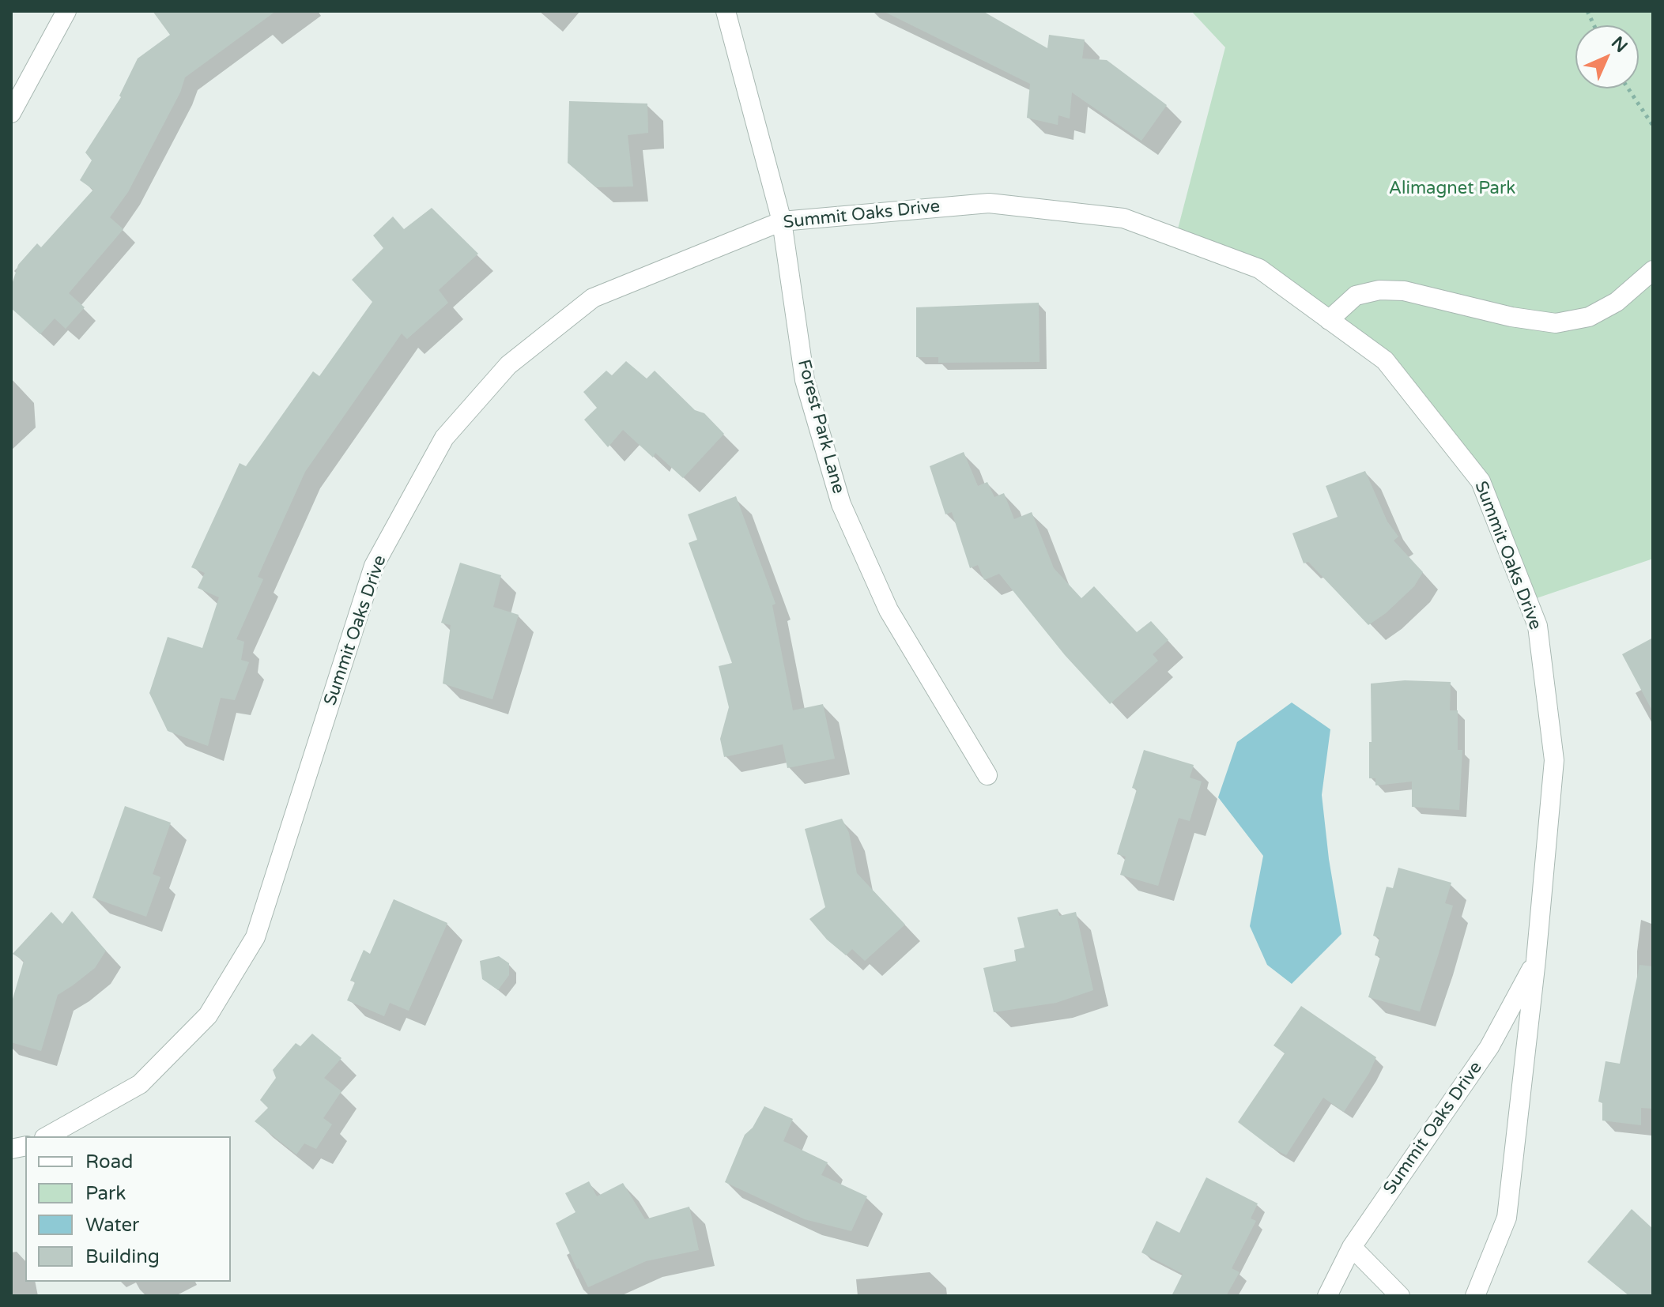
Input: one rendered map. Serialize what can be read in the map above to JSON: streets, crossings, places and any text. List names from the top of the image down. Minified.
{"streets":{"street":["Summit Oaks Drive","Forest Park Lane"]},"crossings":[["Summit Oaks Drive","Forest Park Lane"]],"parks":["Alimagnet Park"],"legend":["Road","Park","Water","Building"],"north":"top right"}
